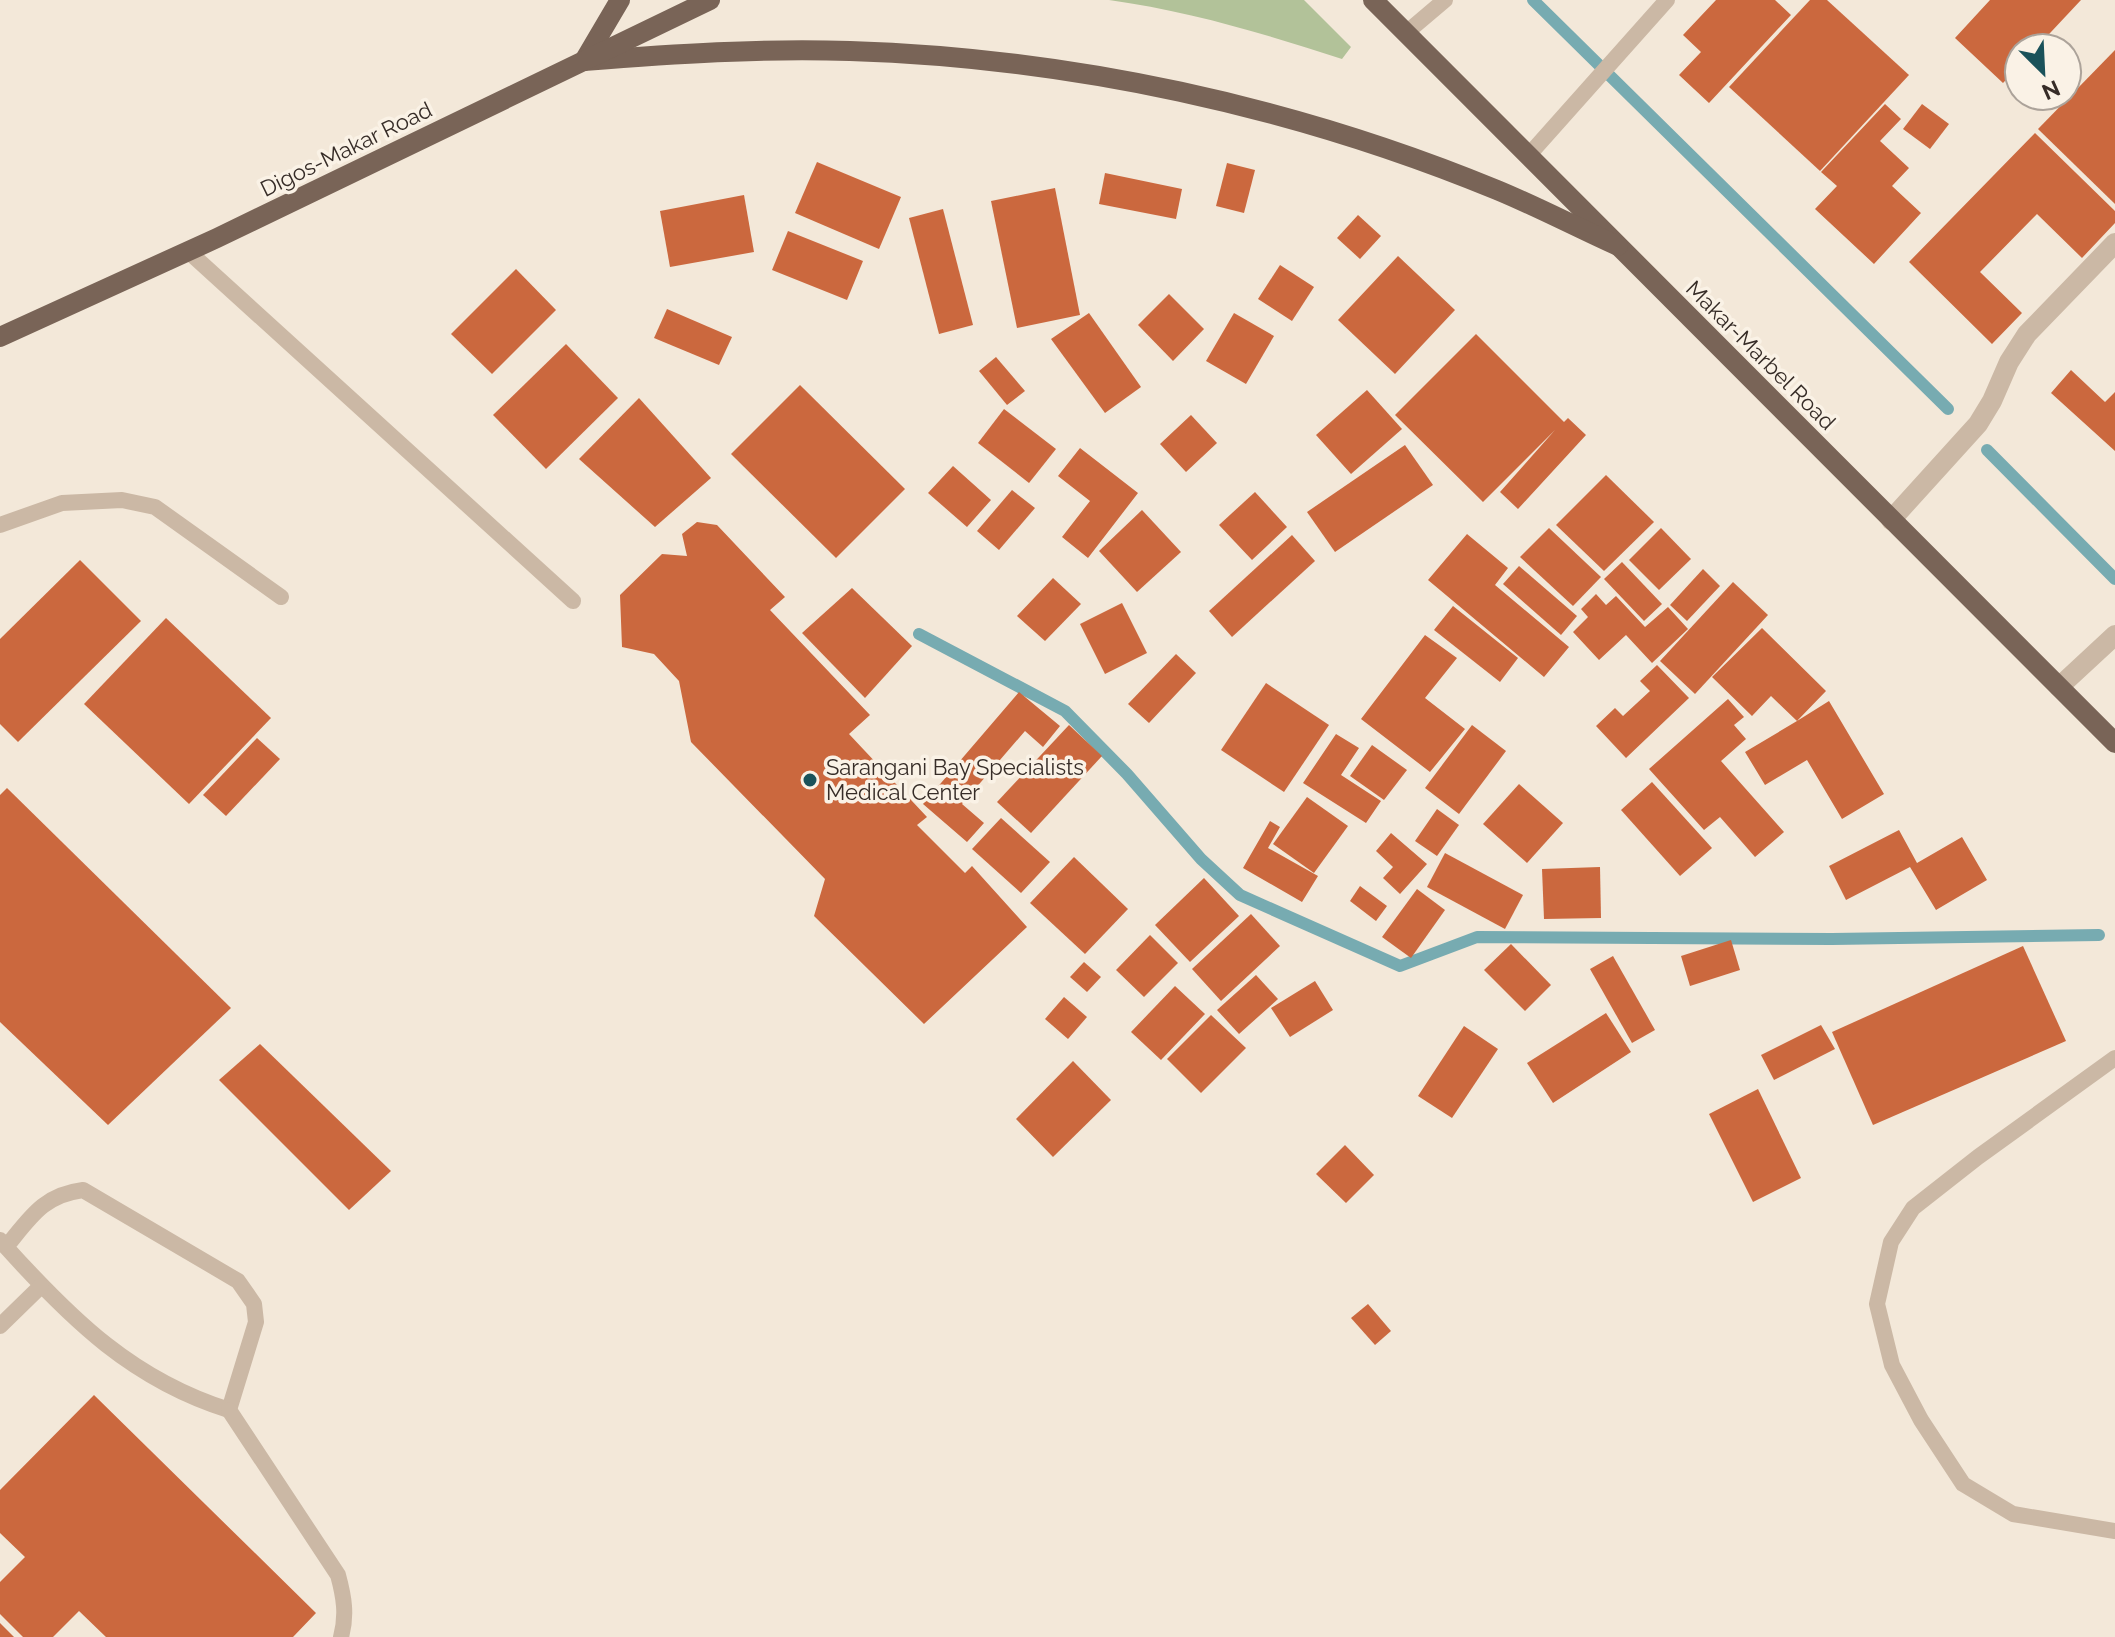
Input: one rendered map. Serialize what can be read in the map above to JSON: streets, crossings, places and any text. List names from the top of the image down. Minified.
{"streets":{"main road":["Digos-Makar Road","Makar-Marbel Road"]},"places":["Sarangani Bay Specialists Medical Center"],"north":"bottom right"}
